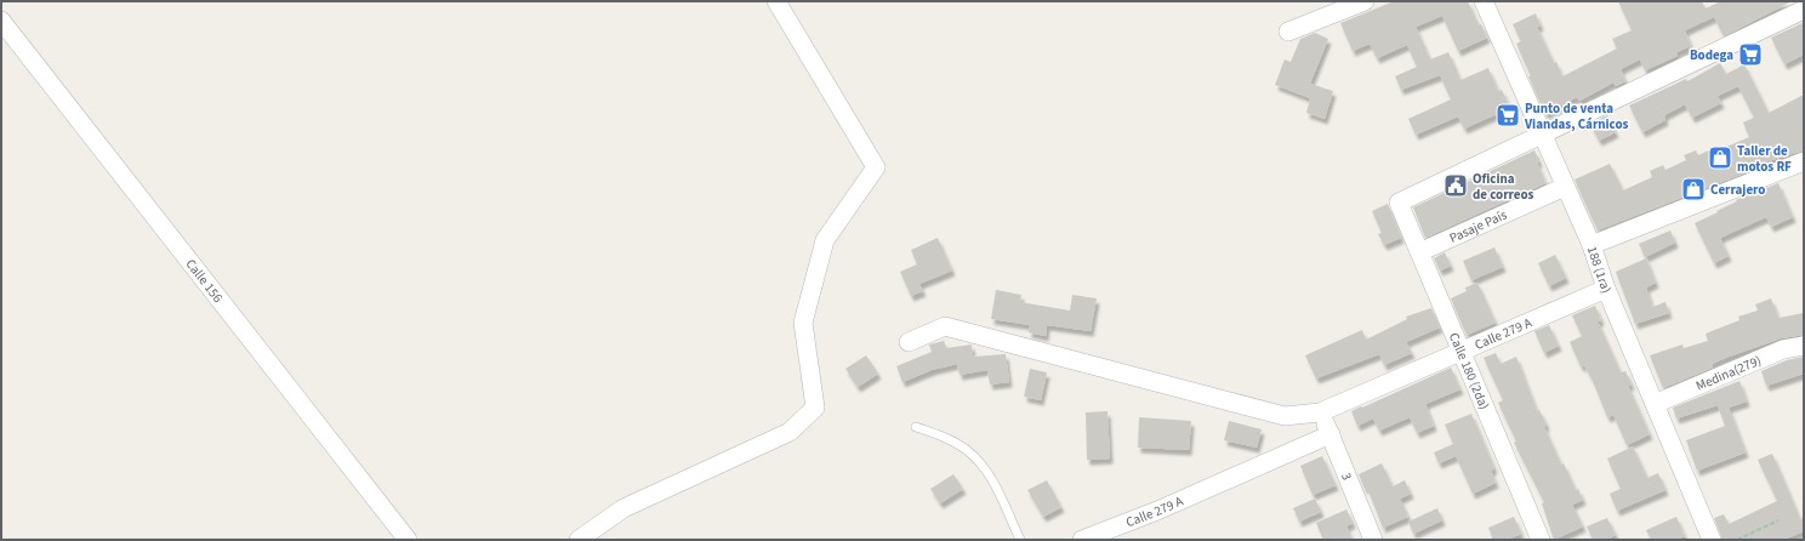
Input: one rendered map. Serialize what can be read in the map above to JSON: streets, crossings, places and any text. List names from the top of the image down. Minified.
{"streets":{"street":["Pasaje País","188 (1ra)","Calle 156","Calle 279 A","Calle 180 (2da)","Medina(279)","3"]},"crossings":[["Pasaje País","188 (1ra)"],["Pasaje País","Calle 180 (2da)"],["188 (1ra)","Calle 279 A"],["188 (1ra)","Calle 180 (2da)"],["188 (1ra)","Medina(279)"],["Calle 279 A","Calle 180 (2da)"],["Calle 279 A","3"]],"places":{"supermarket":["Bodega","Punto de venta Viandas, Cárnicos"],"shop":["Taller de motos RF","Cerrajero"],"public building":["Oficina de correos"]}}
